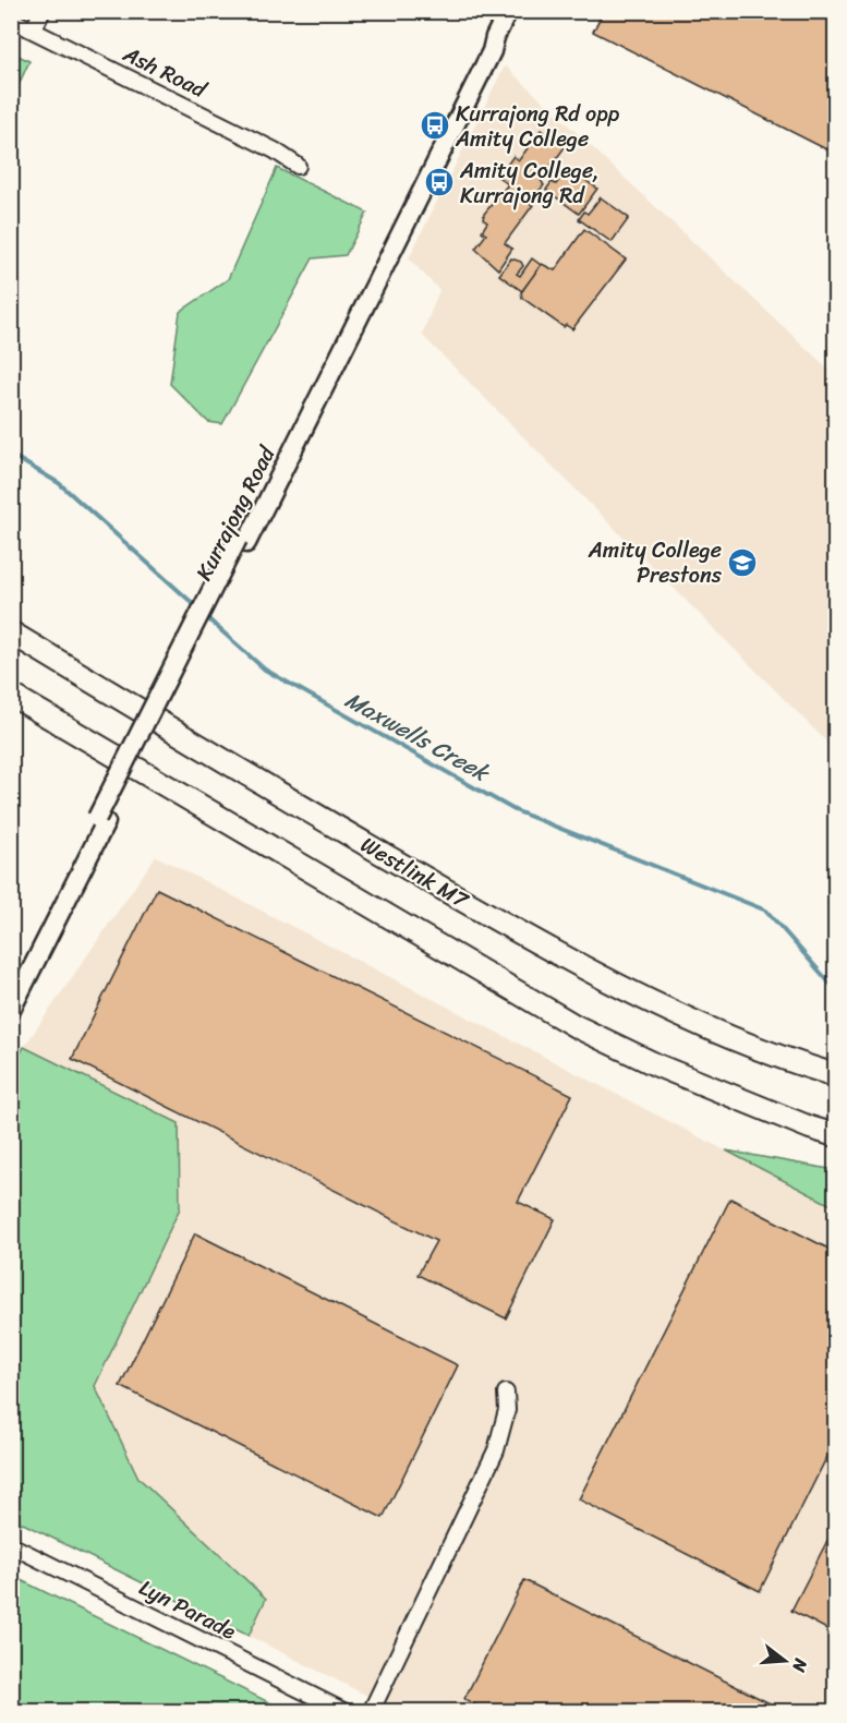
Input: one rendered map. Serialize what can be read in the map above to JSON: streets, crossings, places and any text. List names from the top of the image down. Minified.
{"streets":{"highway":["Westlink M7"],"main road":["Kurrajong Road"],"street":["Ash Road","Lyn Parade"]},"water":["Maxwells Creek"],"places":{"bus stop":["Kurrajong Rd opp Amity College","Amity College, Kurrajong Rd"],"school or university":["Amity College Prestons"]},"north":"right"}
